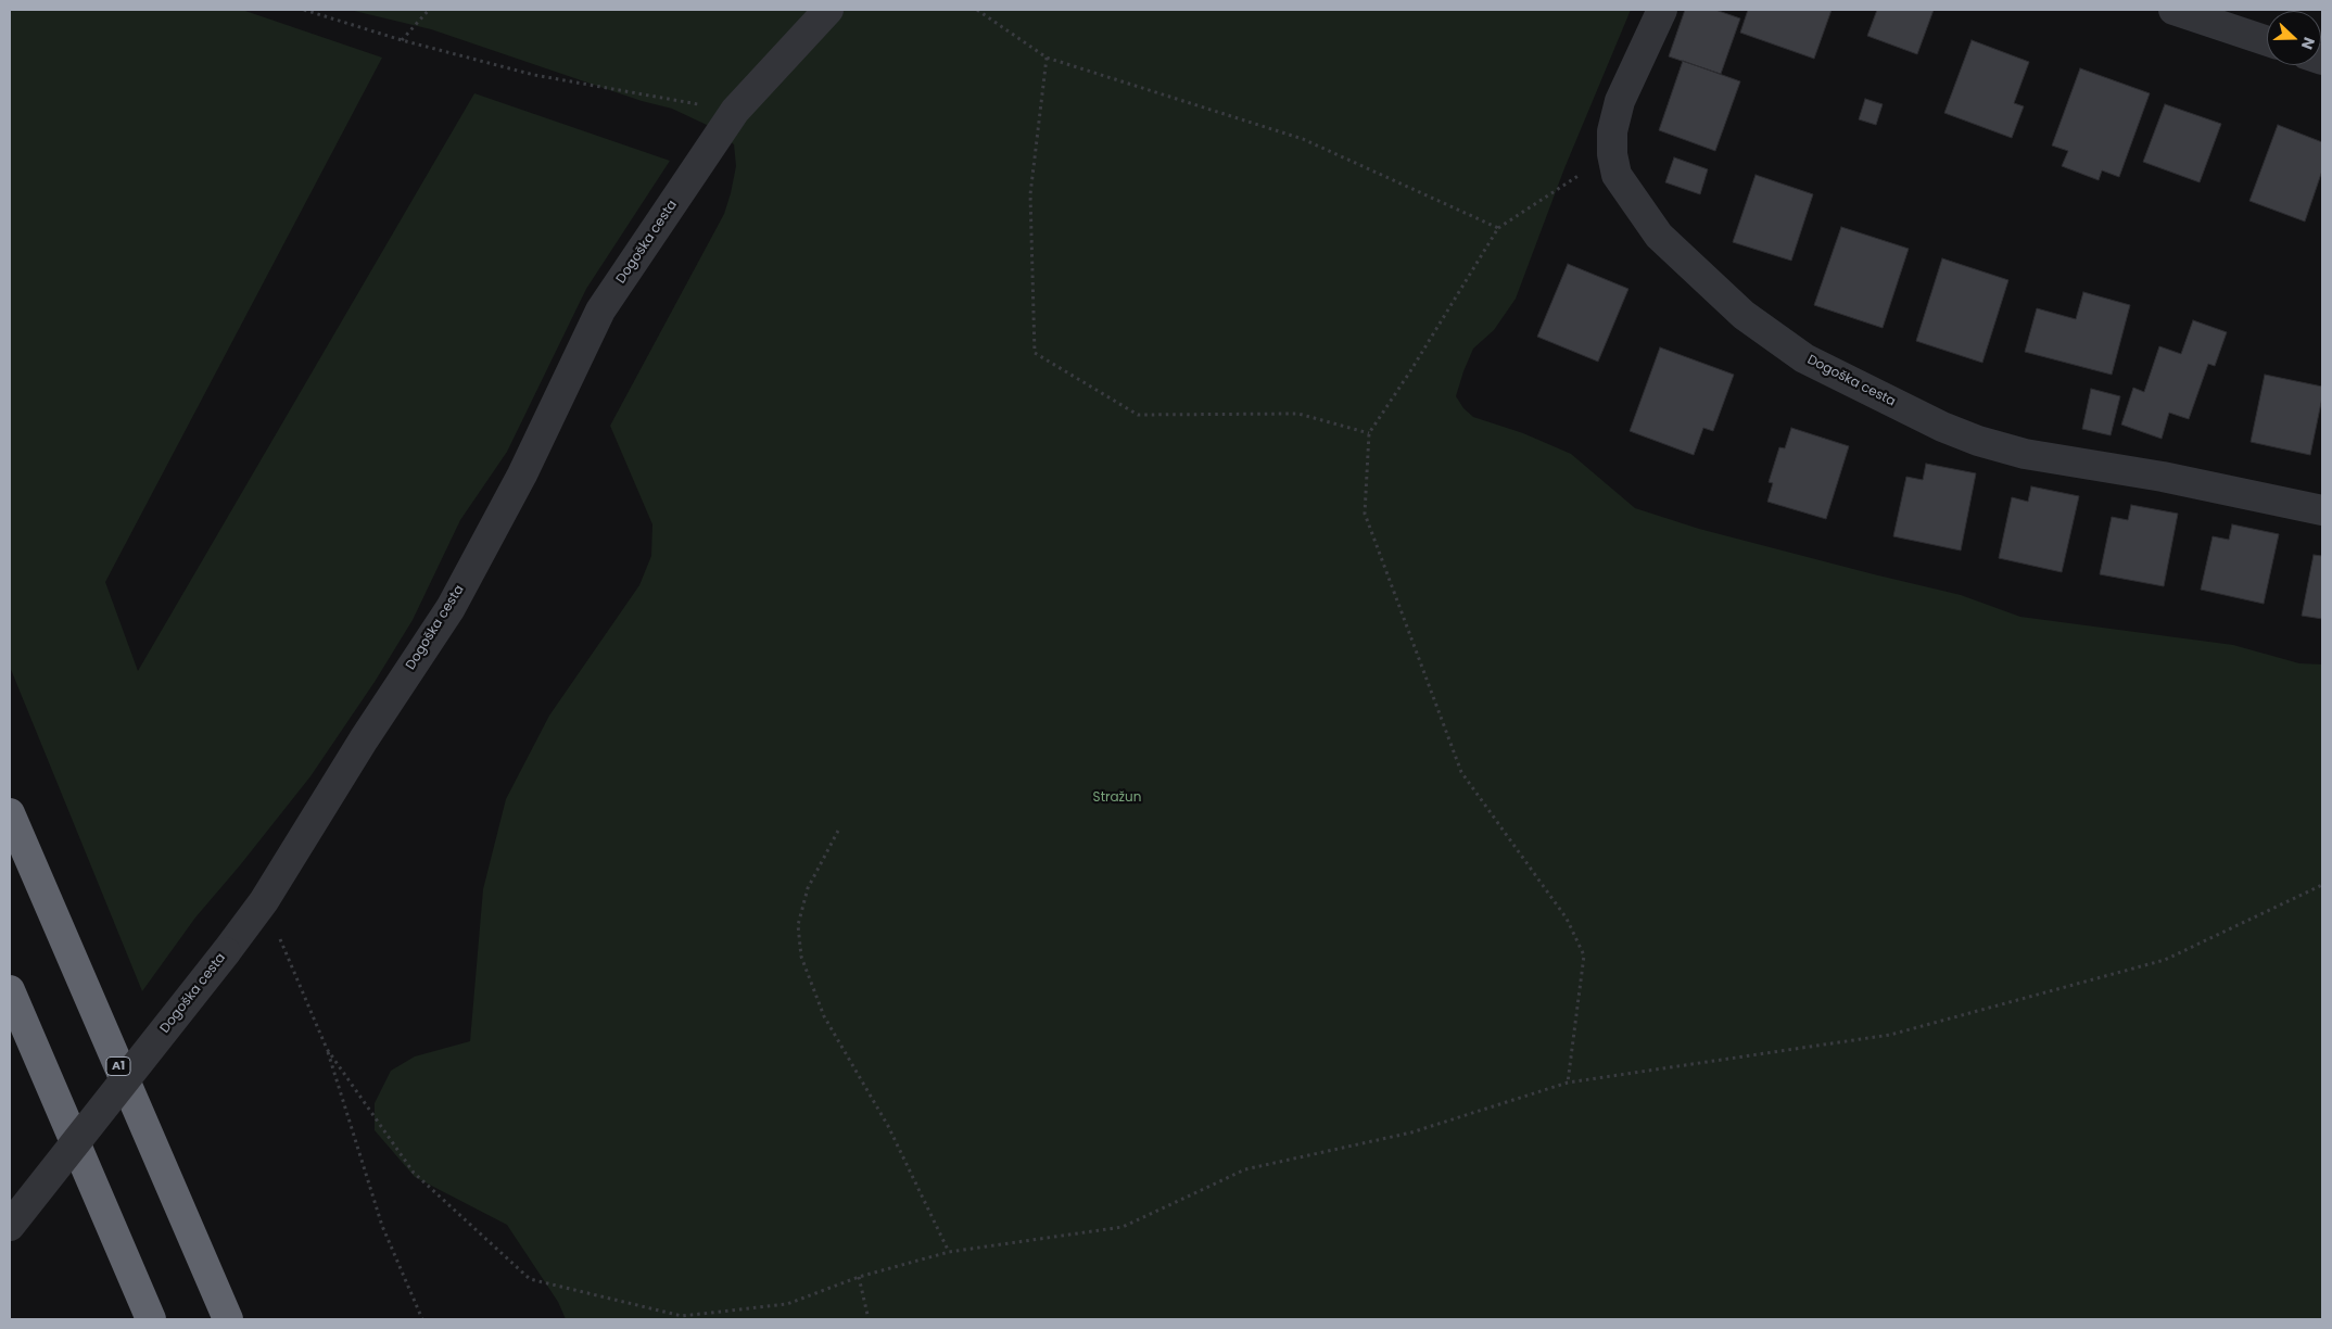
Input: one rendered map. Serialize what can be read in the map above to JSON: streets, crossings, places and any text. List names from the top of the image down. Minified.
{"streets":{"highway":["A1"],"street":["Dogoška cesta"]},"parks":["Stražun"],"north":"right"}
